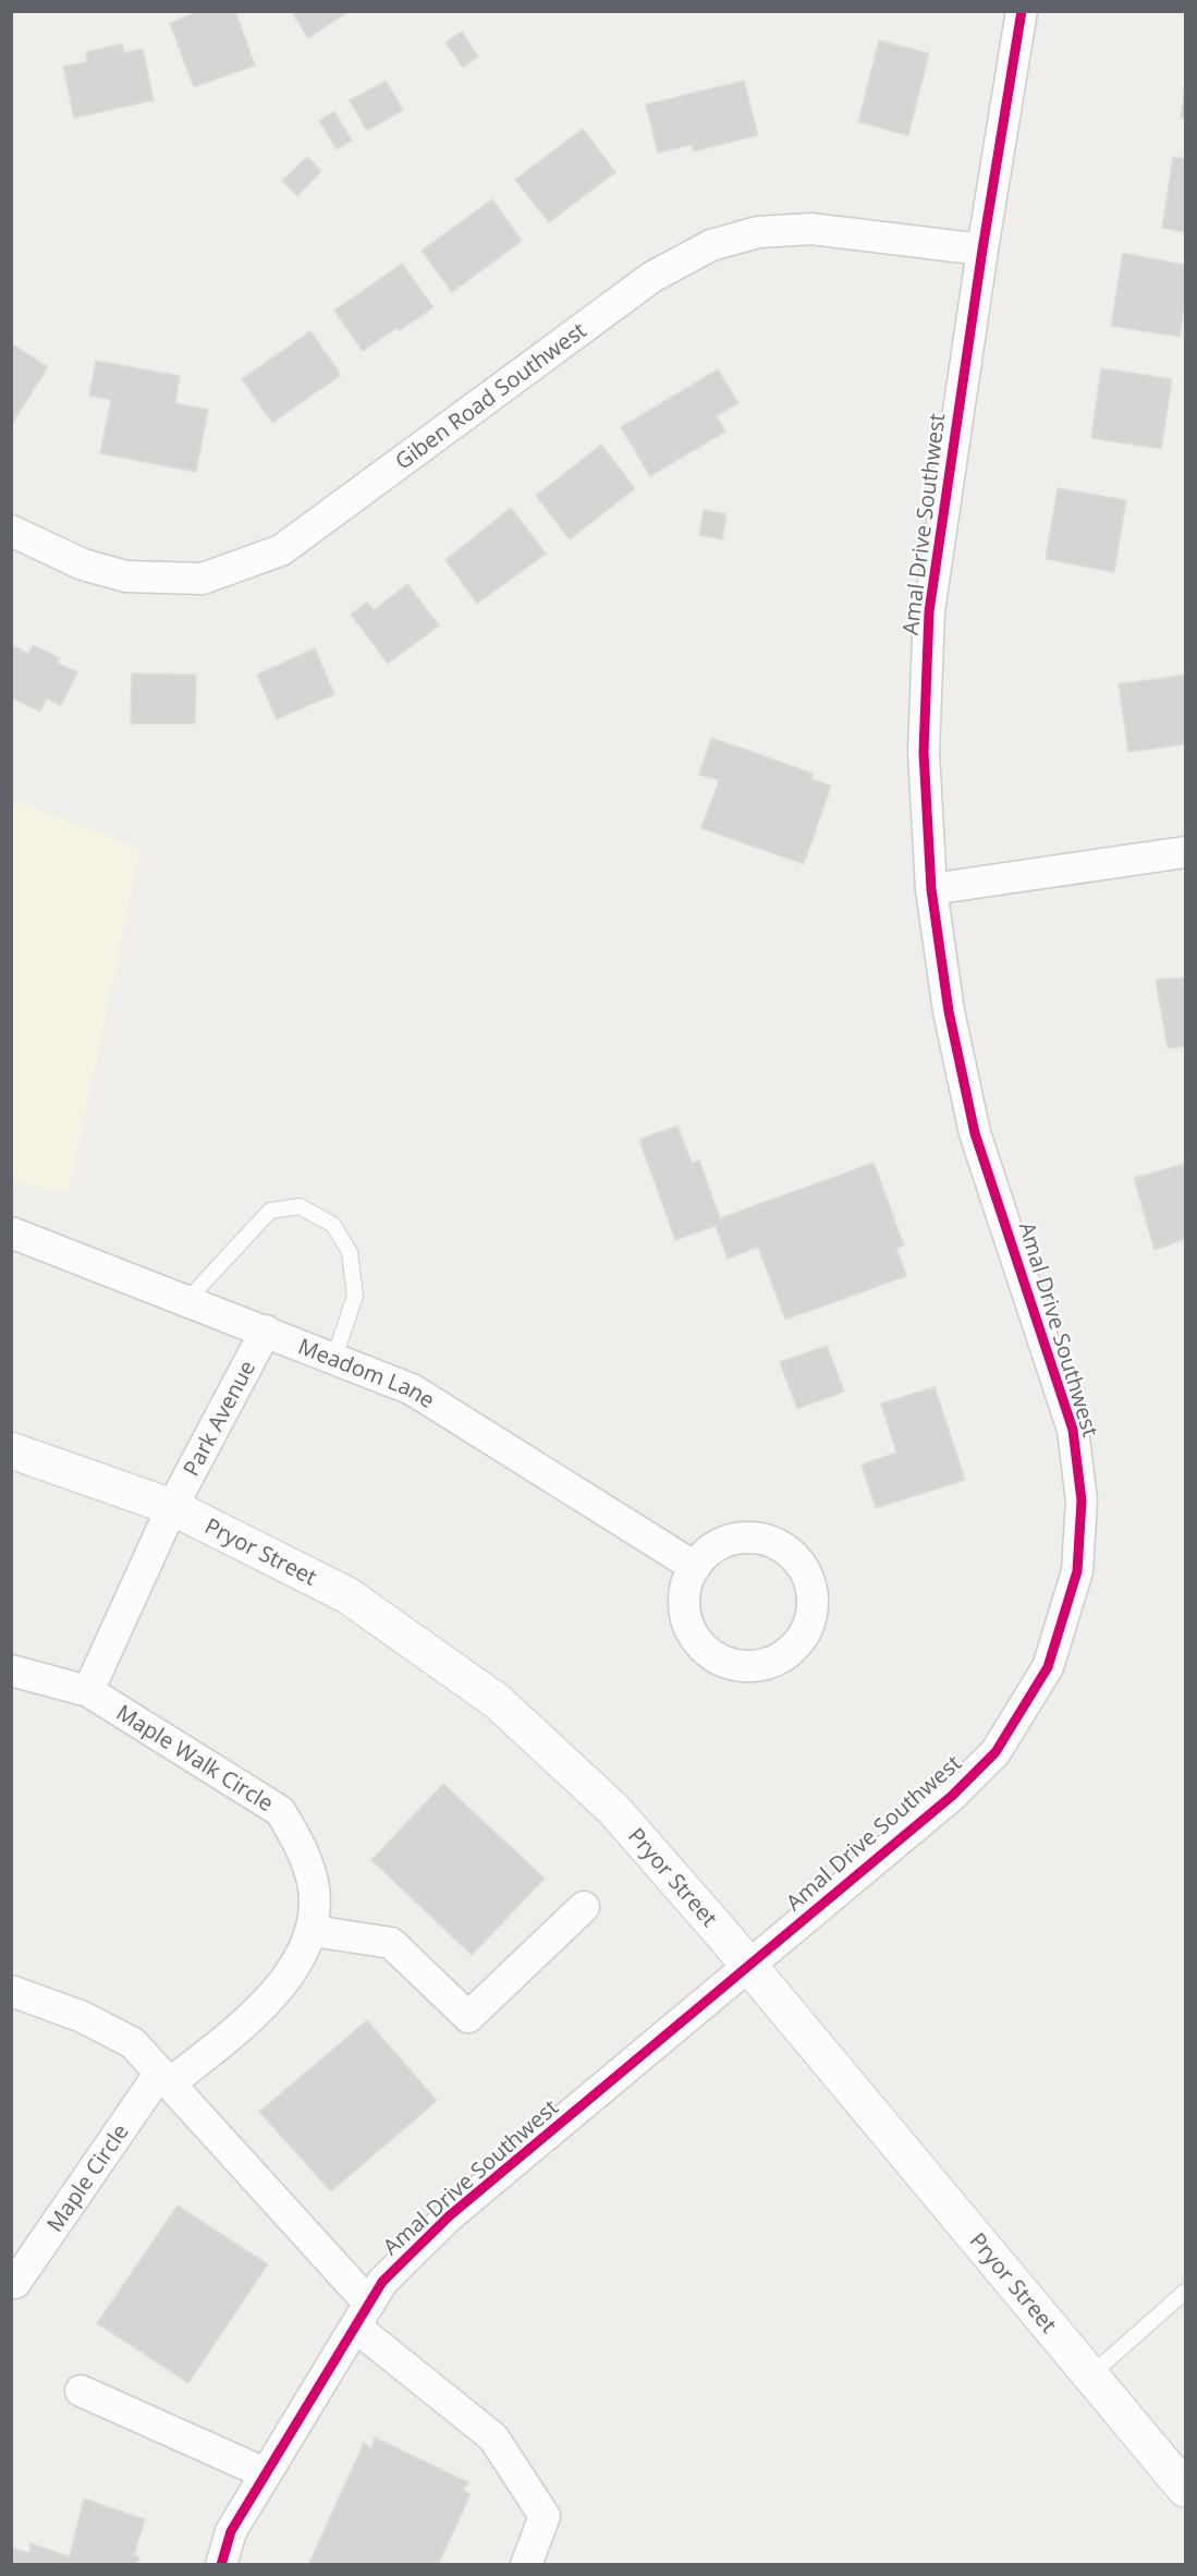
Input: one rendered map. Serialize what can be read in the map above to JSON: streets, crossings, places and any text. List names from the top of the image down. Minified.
{"streets":{"main road":["Pryor Street"],"street":["Giben Road Southwest","Amal Drive Southwest","Meadom Lane","Park Avenue","Maple Walk Circle","Maple Circle"]},"crossings":[["Giben Road Southwest","Amal Drive Southwest"],["Amal Drive Southwest","Pryor Street"],["Meadom Lane","Park Avenue"],["Park Avenue","Pryor Street"],["Park Avenue","Maple Walk Circle"],["Maple Walk Circle","Maple Circle"]]}
